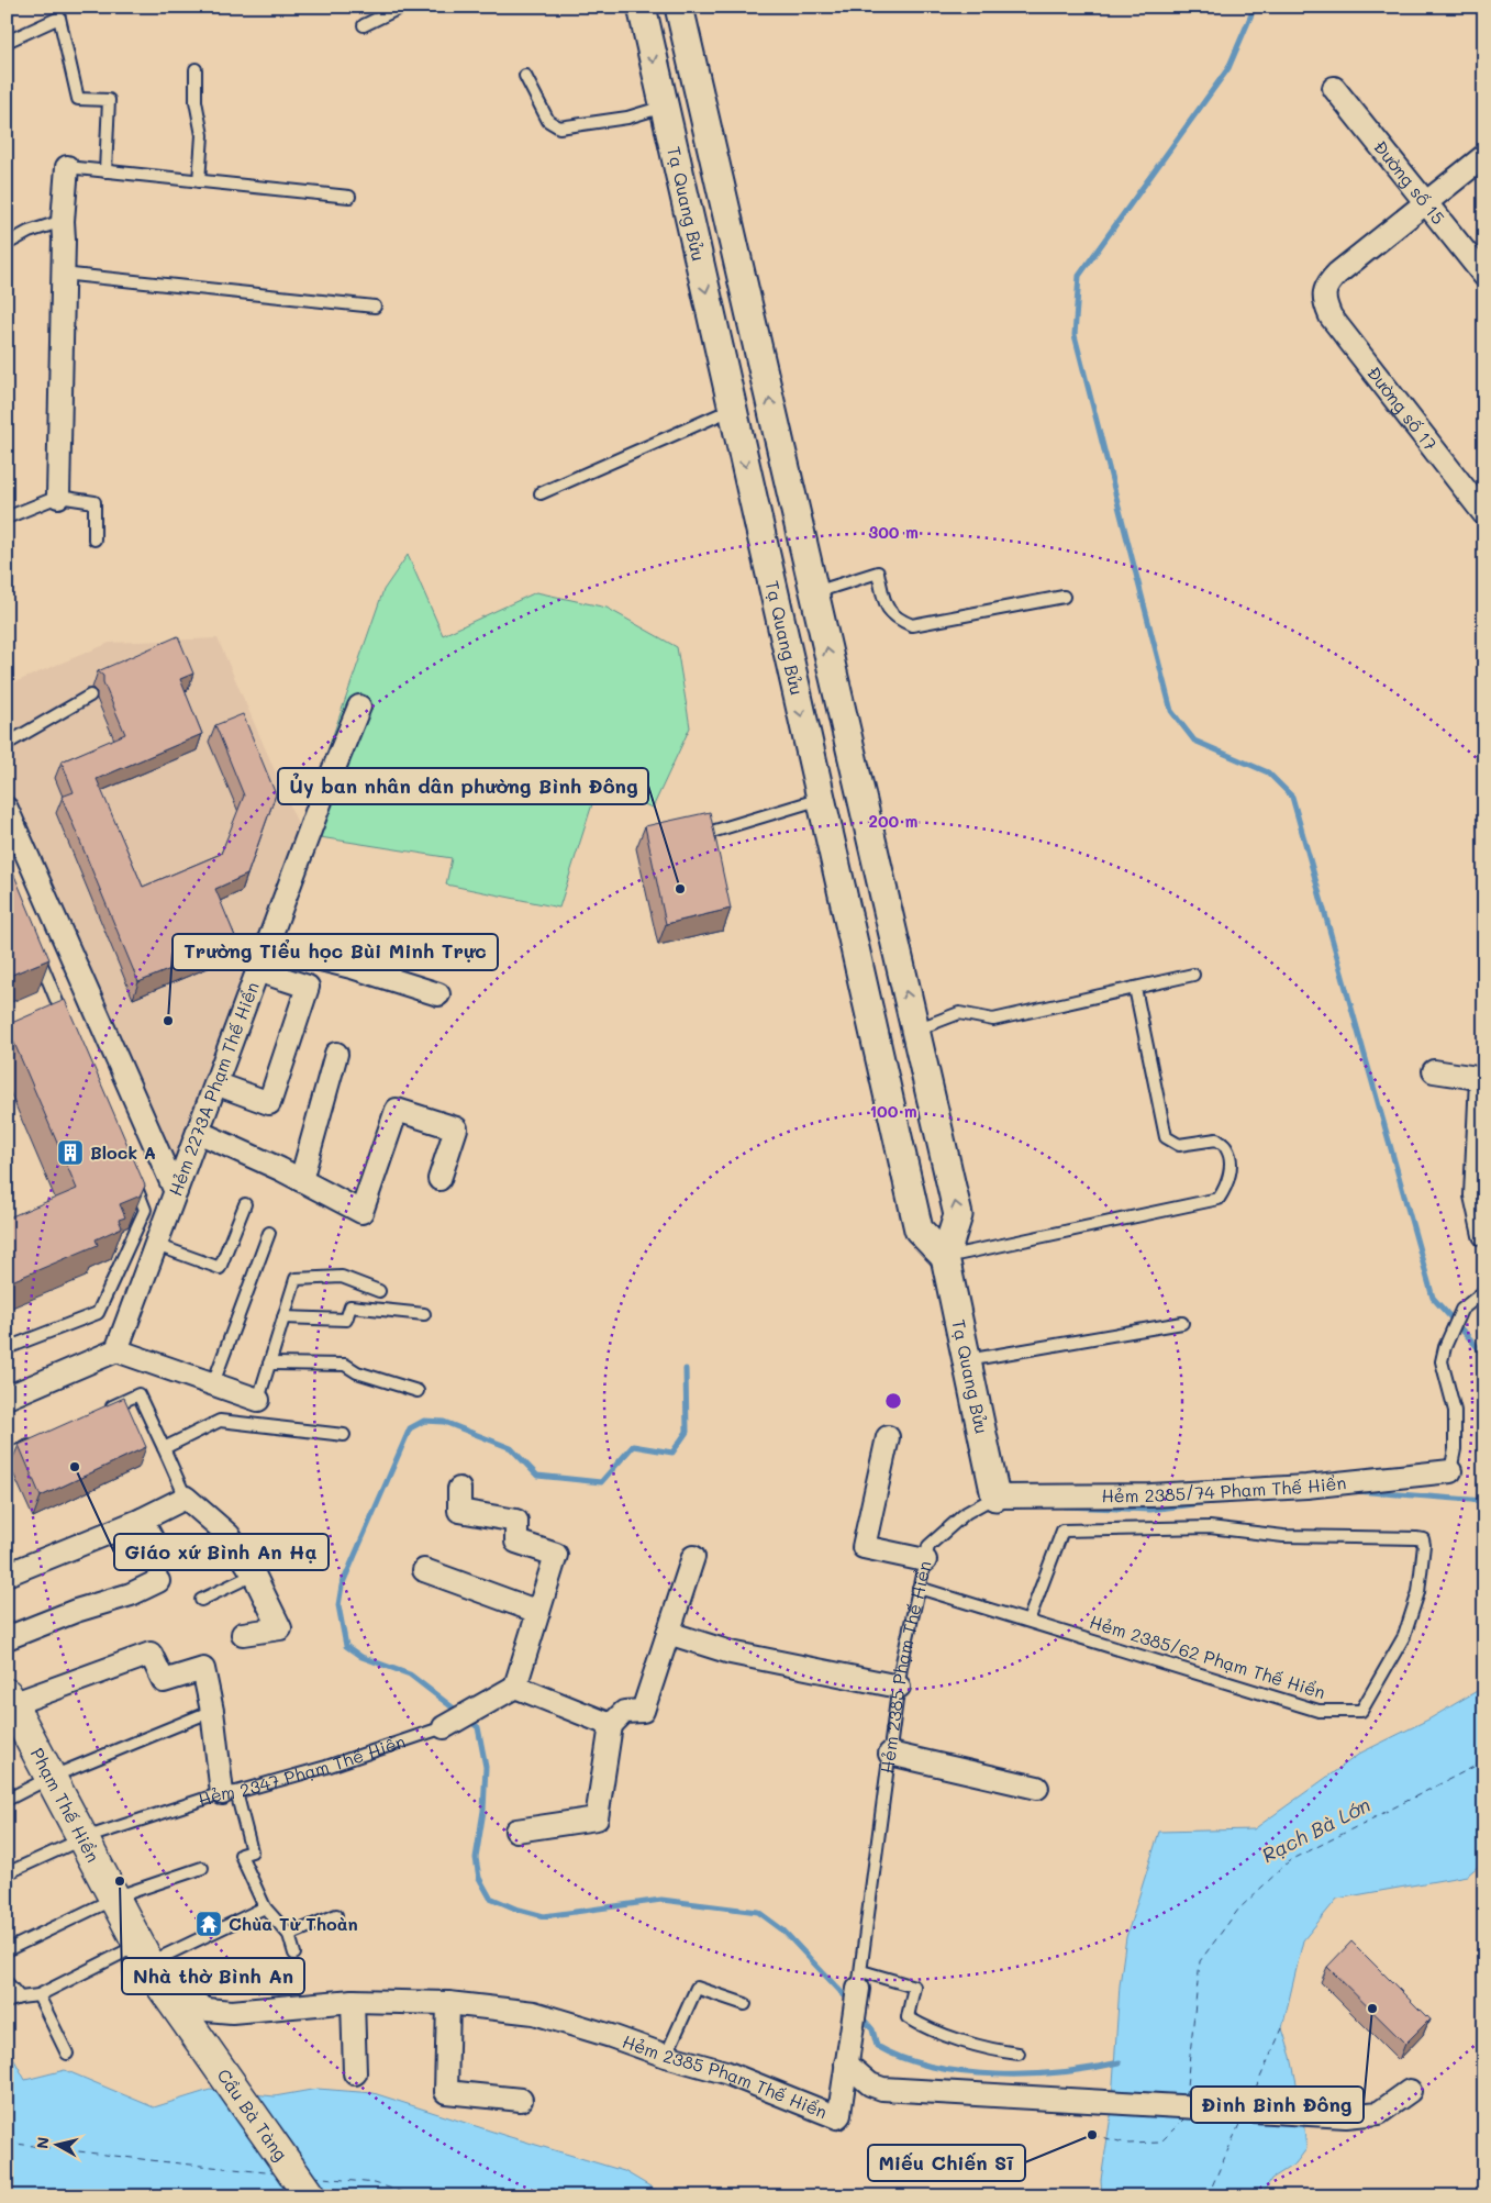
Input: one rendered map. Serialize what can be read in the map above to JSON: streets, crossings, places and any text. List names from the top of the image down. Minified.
{"streets":{"main road":["Phạm Thế Hiển","Cầu Bà Tàng"],"street":["Đường số 15","Tạ Quang Bửu","Đường số 17","Hẻm 2273A Phạm Thế Hiển","Hẻm 2385/74 Phạm Thế Hiển","Hẻm 2385 Phạm Thế Hiển","Hẻm 2347 Phạm Thế Hiển"],"lane":["Hẻm 2385/62 Phạm Thế Hiển"]},"crossings":[["Đường số 15","Đường số 17"],["Tạ Quang Bửu","Hẻm 2385/74 Phạm Thế Hiển"],["Tạ Quang Bửu","Hẻm 2385 Phạm Thế Hiển"],["Hẻm 2385/74 Phạm Thế Hiển","Hẻm 2385 Phạm Thế Hiển"],["Hẻm 2385/62 Phạm Thế Hiển","Hẻm 2385 Phạm Thế Hiển"],["Hẻm 2385 Phạm Thế Hiển","Phạm Thế Hiển"],["Hẻm 2347 Phạm Thế Hiển","Phạm Thế Hiển"],["Phạm Thế Hiển","Cầu Bà Tàng"]],"water":["Rạch Bà Lớn"],"places":{"other":["Ủy ban nhân dân phường Bình Đông","Trường Tiểu học Bùi Minh Trực","Giáo xứ Bình An Hạ","Nhà thờ Bình An","Đình Bình Đông","Miếu Chiến Sĩ"],"building":["Block A"],"temple":["Chùa Từ Thoàn"]},"north":"left","rings":["300 m","200 m","100 m"]}
